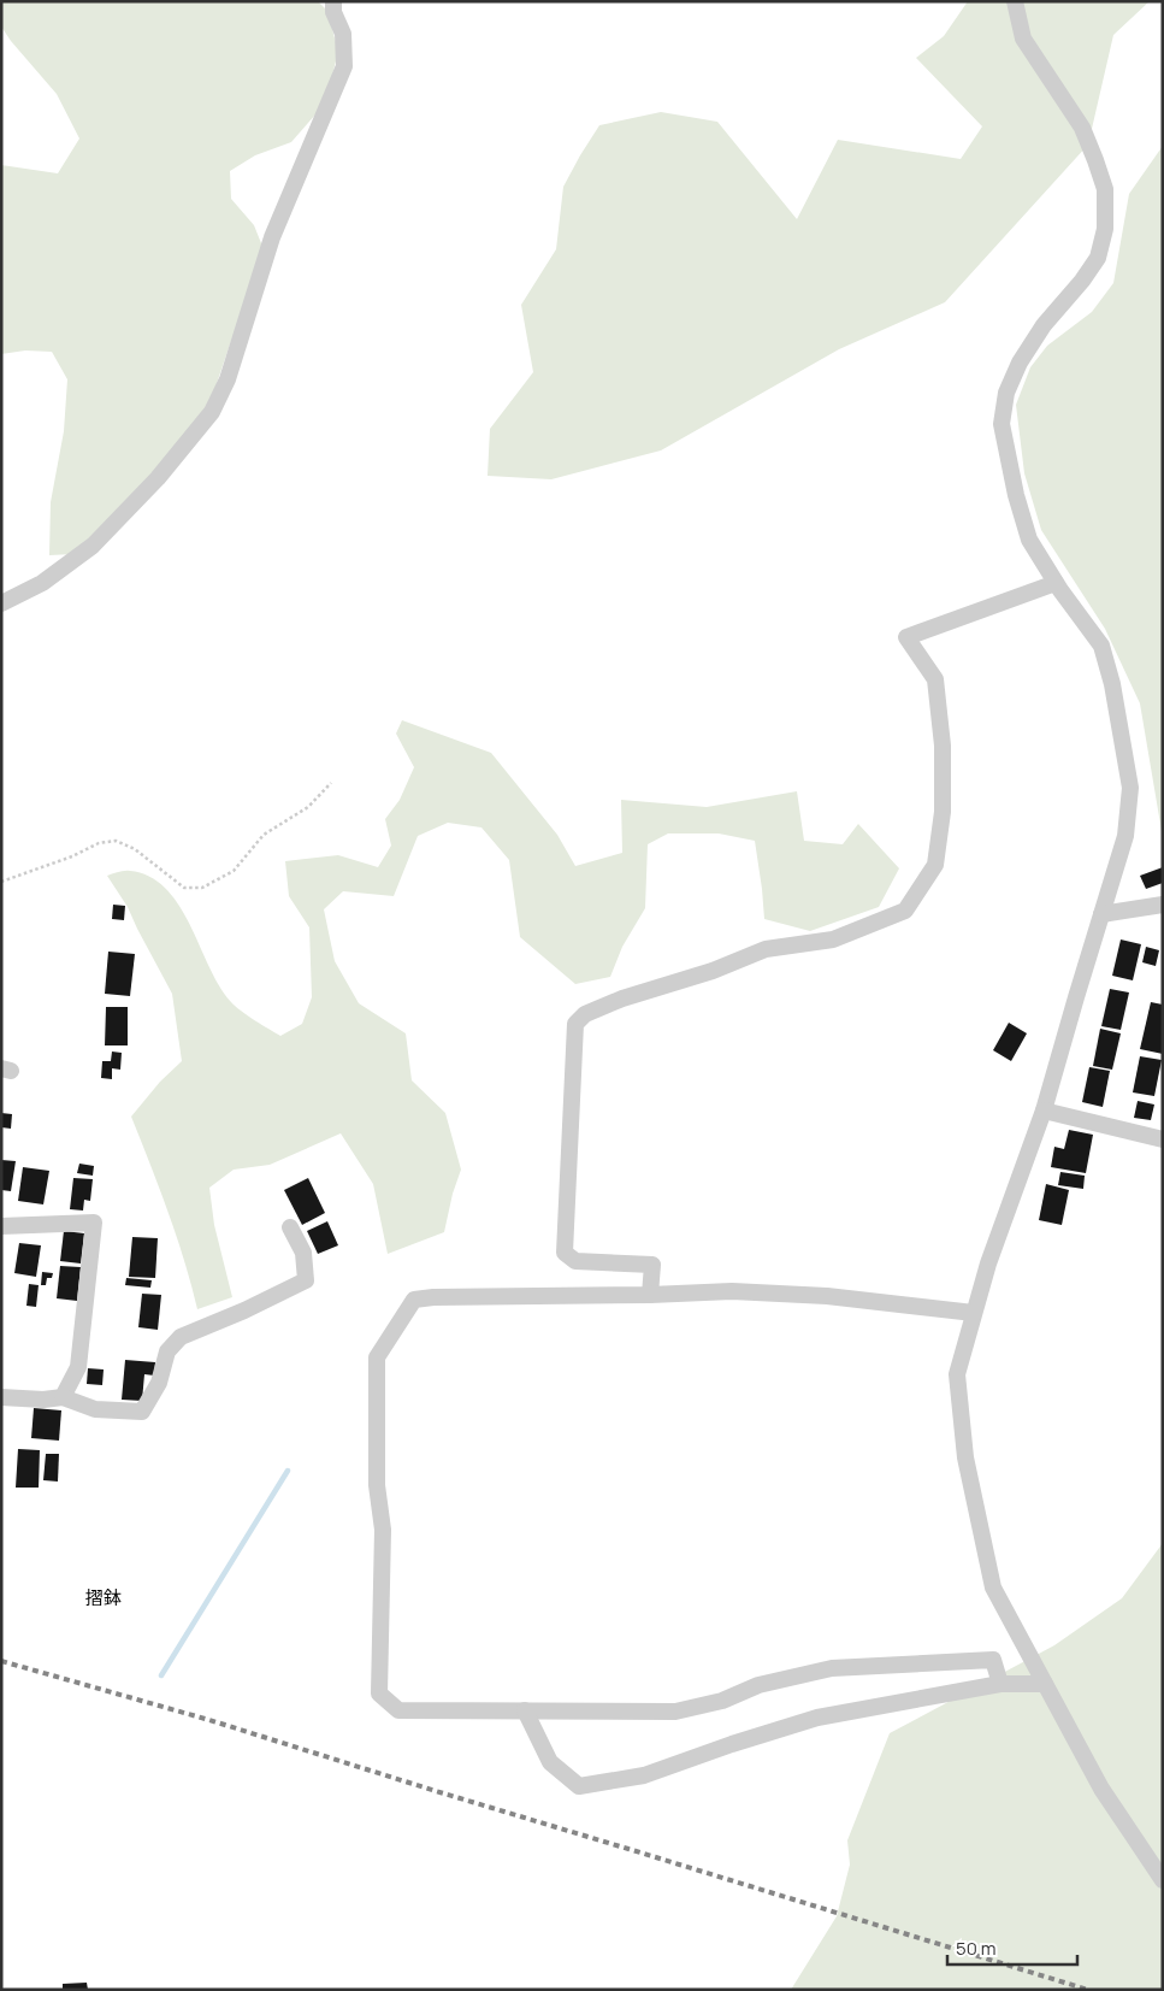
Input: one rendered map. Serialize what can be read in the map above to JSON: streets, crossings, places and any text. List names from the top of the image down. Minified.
{"districts":["摺鉢"],"scale_bar":"50 m"}
